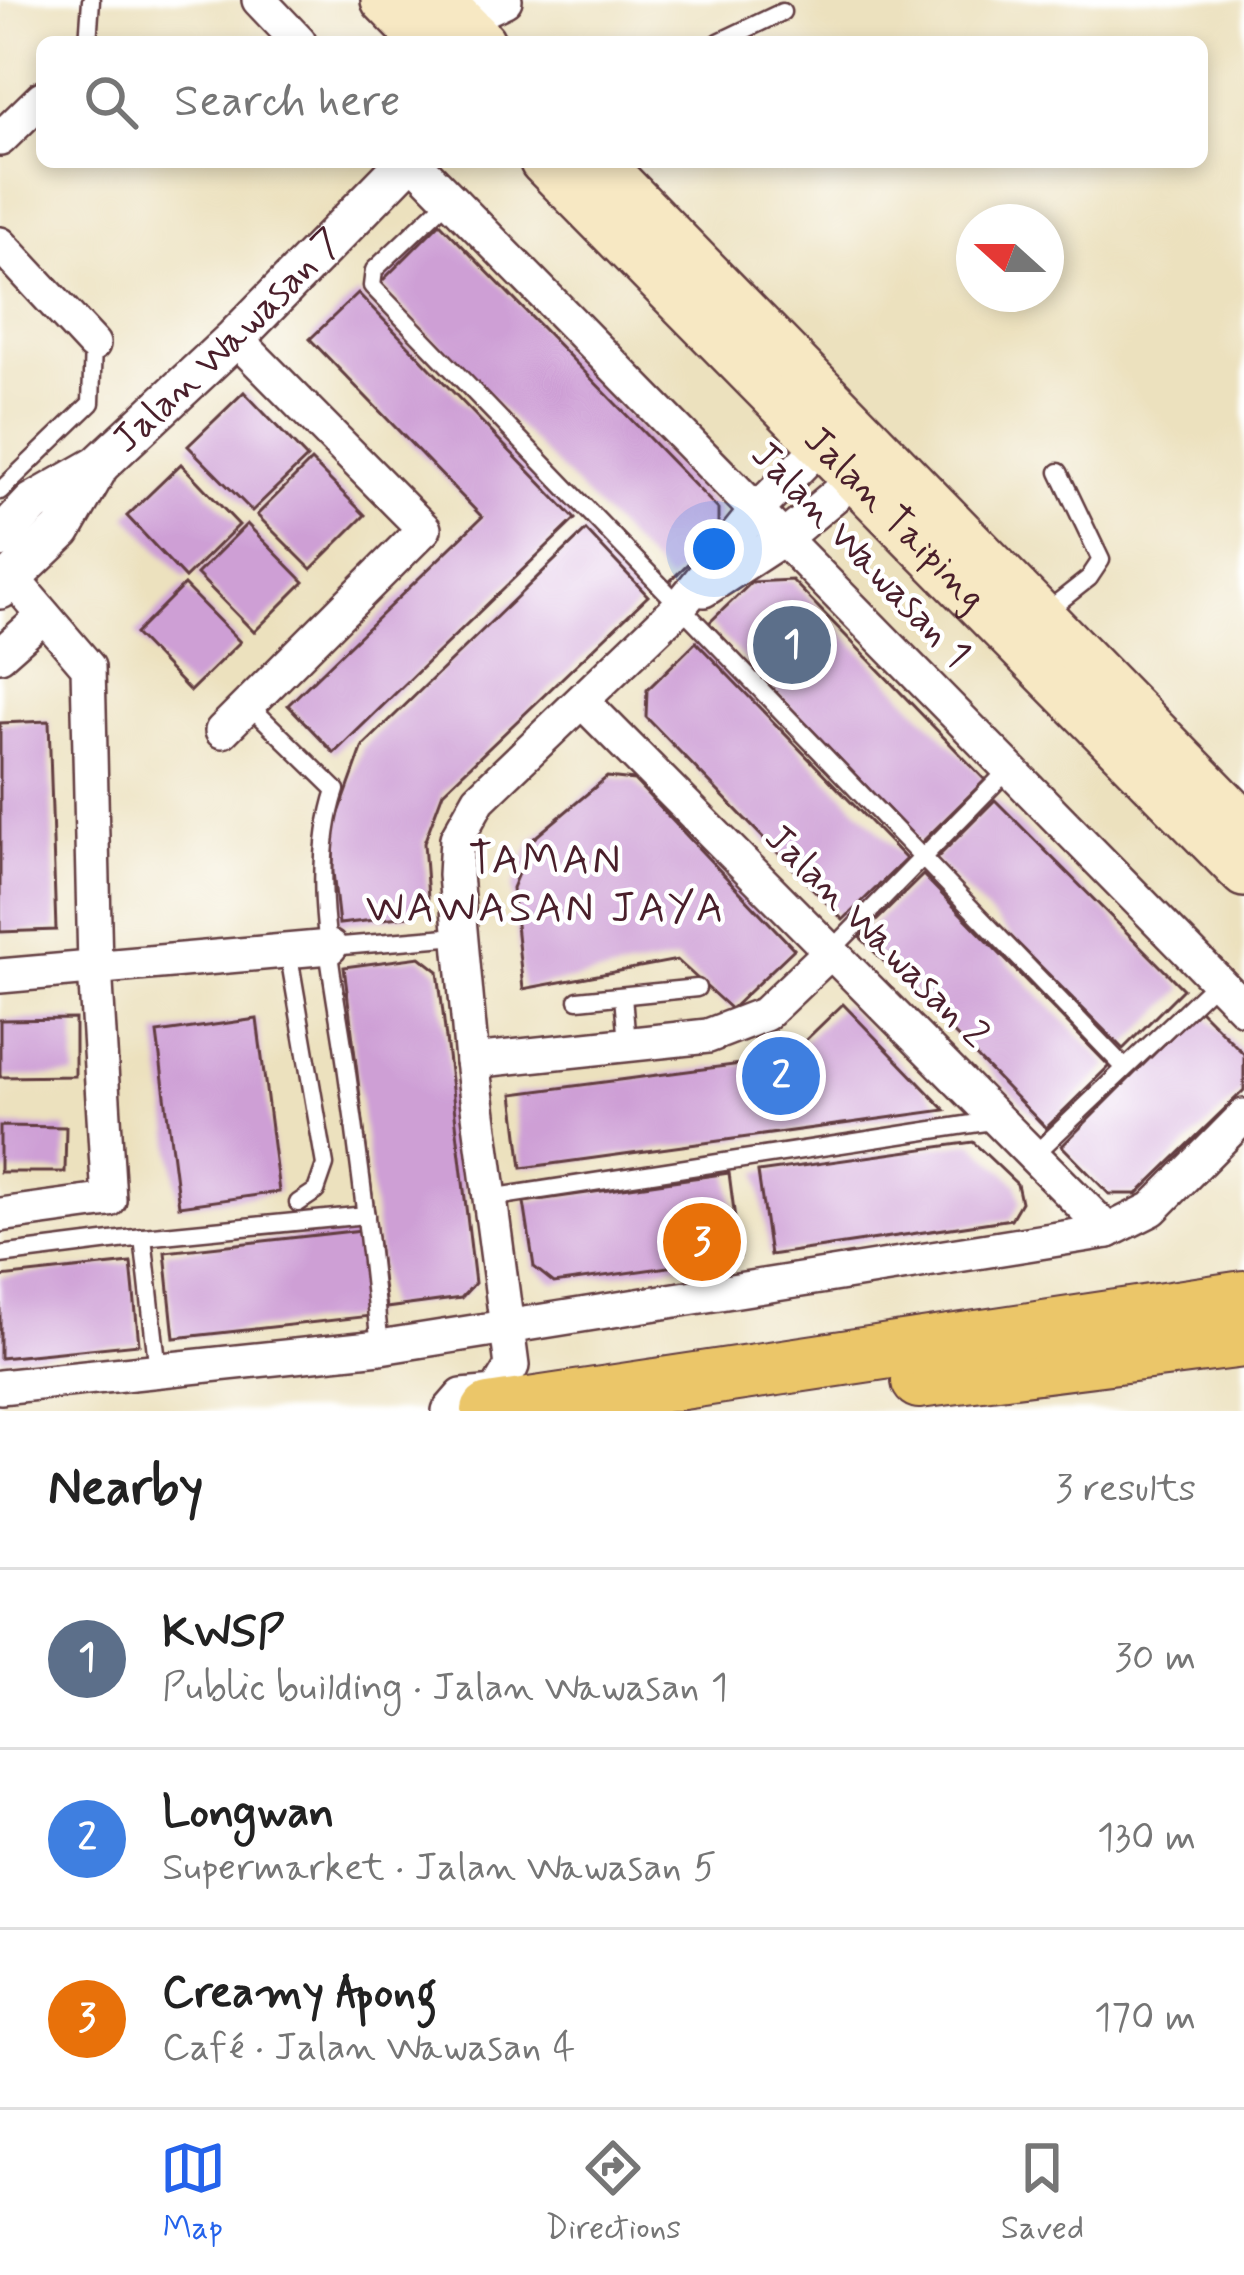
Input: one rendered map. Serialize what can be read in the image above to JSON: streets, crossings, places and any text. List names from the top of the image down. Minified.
{"streets":{"main road":["Jalan Taiping"],"street":["Jalan Wawasan 7","Jalan Wawasan 1","Jalan Wawasan 2"]},"districts":["TAMAN WAWASAN JAYA"],"north":"left","page":{"search":"Search here","pins":["1","2","3"],"heading":["Nearby","3 results"],"list":[{"mark":"1","name":"KWSP","note":"Public building · Jalan Wawasan 1","value":"30 m"},{"mark":"2","name":"Longwan","note":"Supermarket · Jalan Wawasan 5","value":"130 m"},{"mark":"3","name":"Creamy Apong","note":"Café · Jalan Wawasan 4","value":"170 m"}],"nav":["Map","Directions","Saved"]}}
